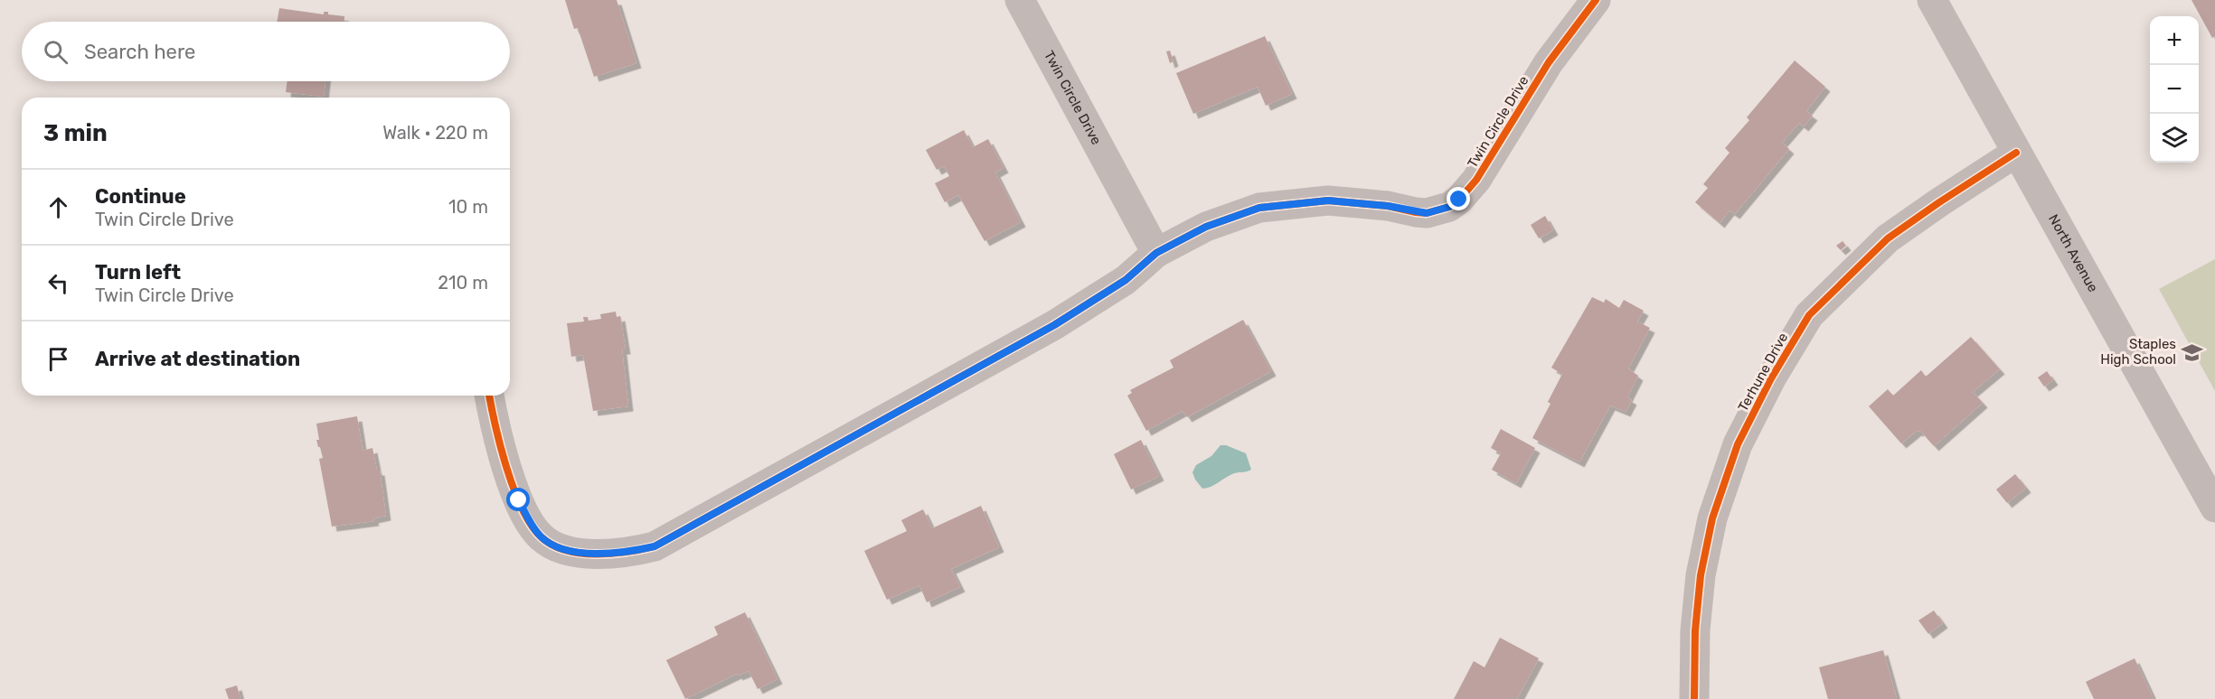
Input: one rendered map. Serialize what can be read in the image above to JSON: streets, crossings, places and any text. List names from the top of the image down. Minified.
{"streets":{"street":["Twin Circle Drive","North Avenue","Terhune Drive"]},"crossings":[["North Avenue","Terhune Drive"]],"places":{"school or university":["Staples High School"]},"page":{"map_buttons":["+","−"],"search":"Search here","heading":["3 min","Walk · 220 m"],"list":[["Continue","Twin Circle Drive","10 m"],["Turn left","Twin Circle Drive","210 m"],"Arrive at destination"]}}
